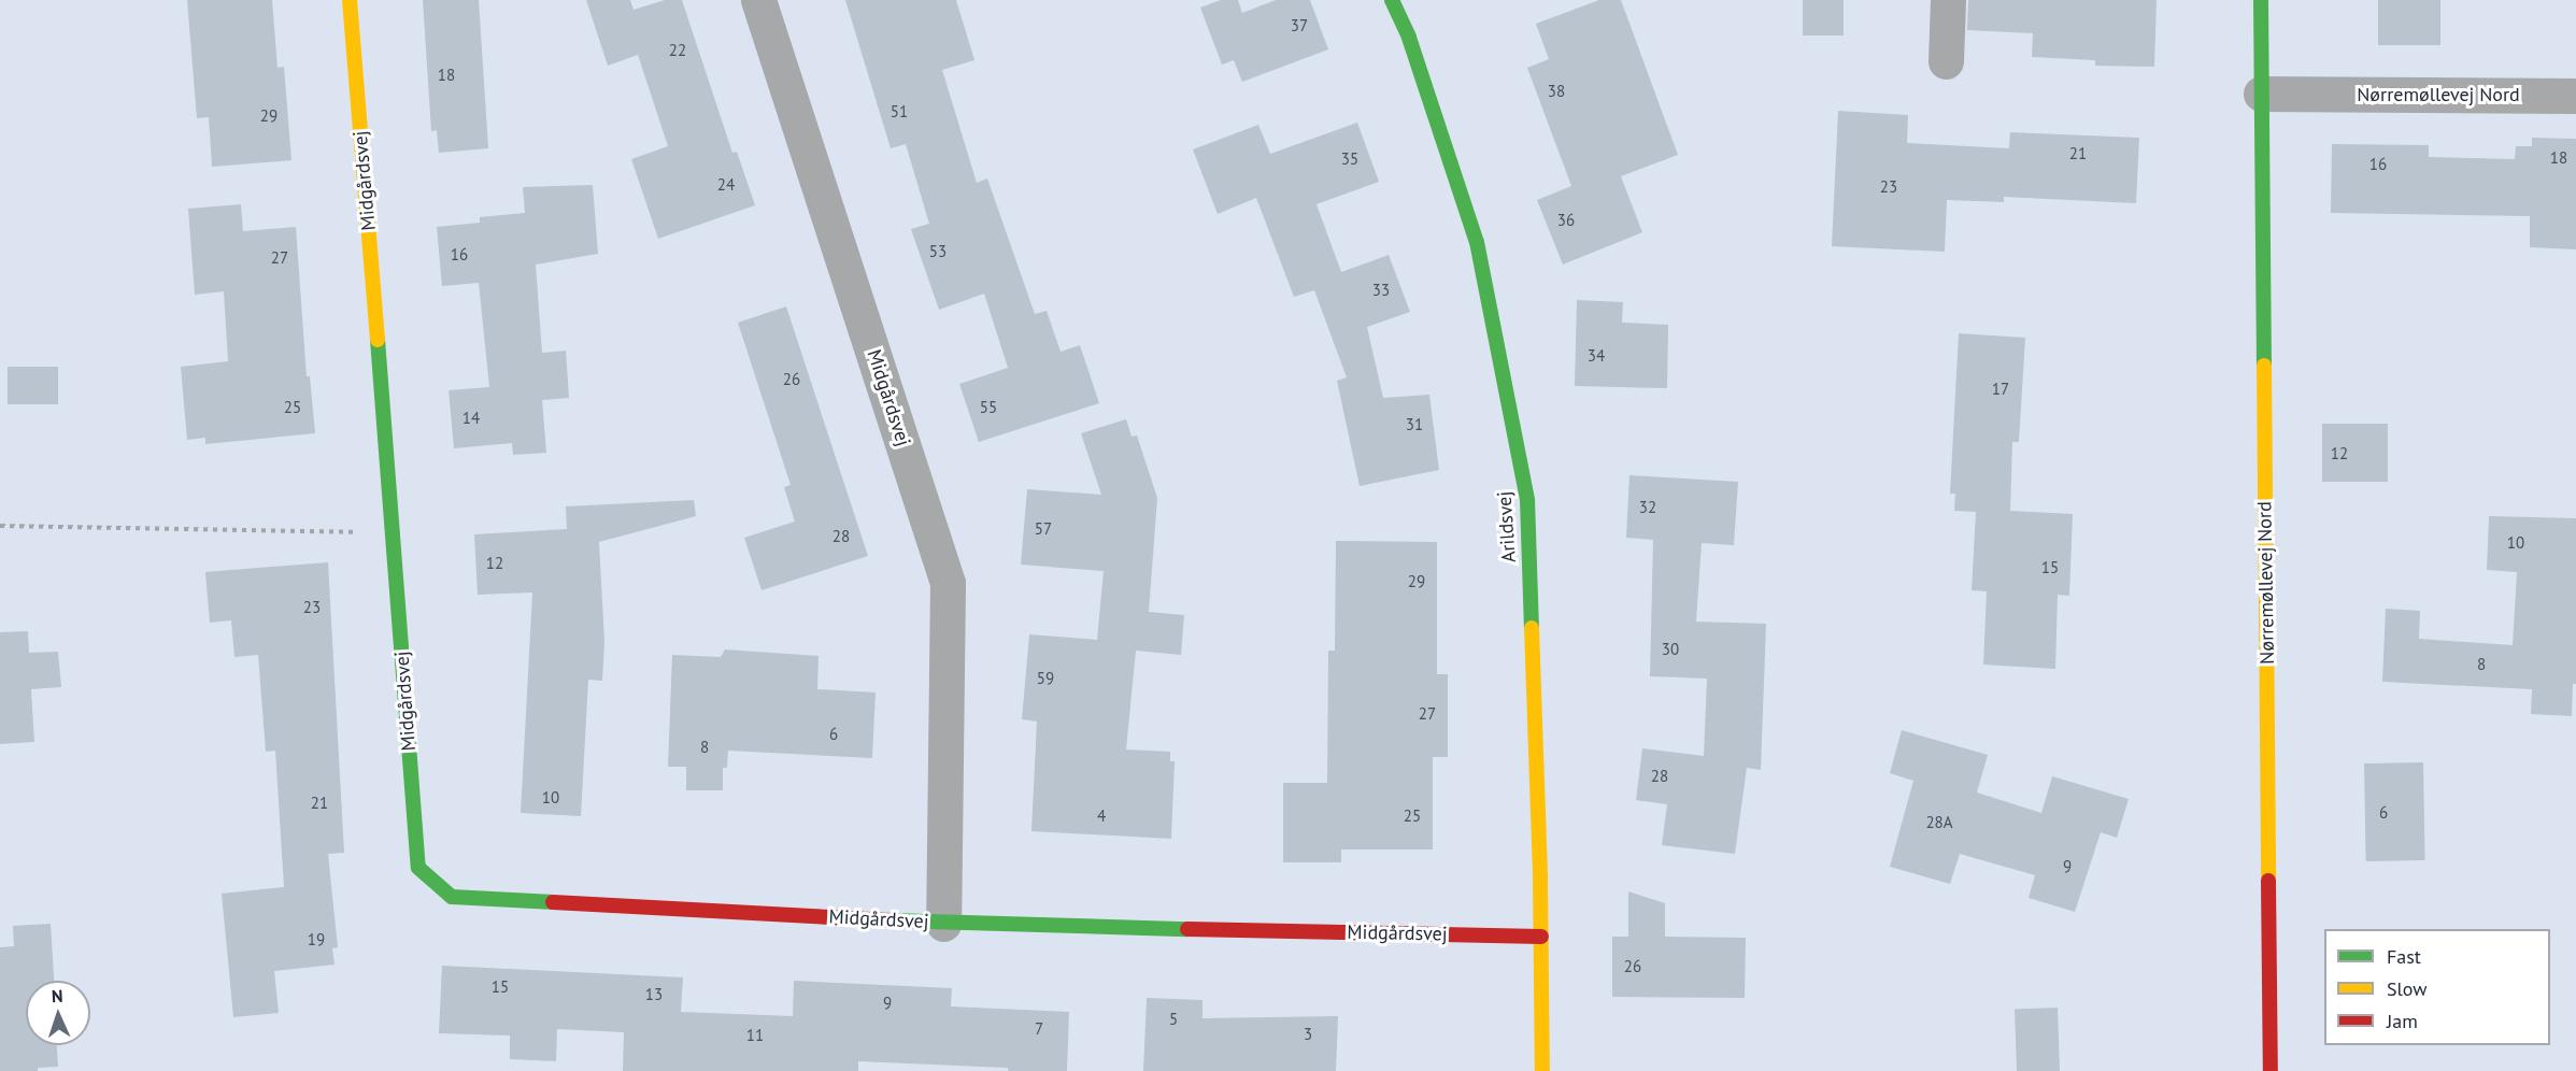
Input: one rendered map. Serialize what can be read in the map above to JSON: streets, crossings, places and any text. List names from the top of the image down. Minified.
{"streets":{"street":["Nørremøllevej Nord","Midgårdsvej","Arildsvej"]},"crossings":[["Midgårdsvej","Arildsvej"]],"house_numbers":["37","22","18","38","51","29","21","18","35","16","24","23","36","53","16","27","33","34","26","17","25","55","14","31","12","32","57","28","10","12","15","29","23","30","8","59","27","6","8","28","10","21","6","4","25","28A","9","19","26","15","13","9","5","7","3","11"],"legend":["Fast","Slow","Jam"],"north":"top"}
